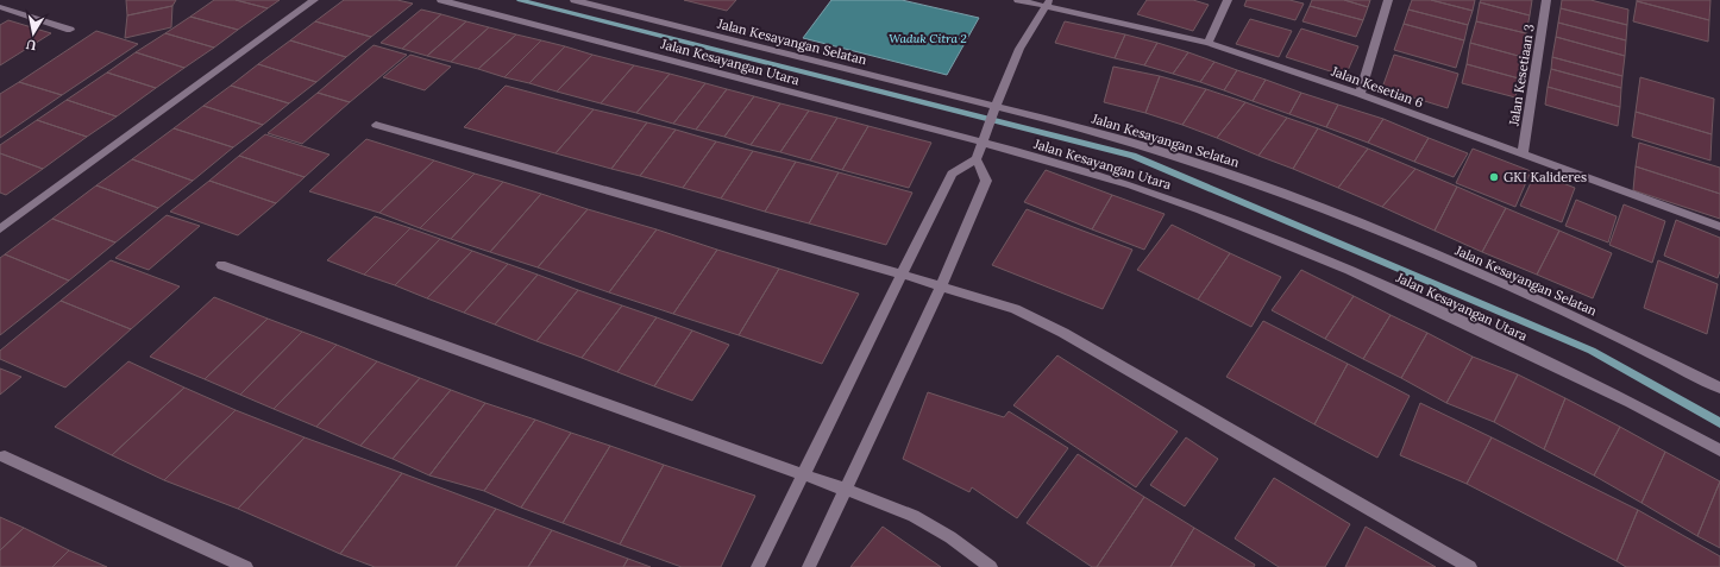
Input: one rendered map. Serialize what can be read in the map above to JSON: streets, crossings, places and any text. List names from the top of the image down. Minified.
{"streets":{"street":["Jalan Kesayangan Selatan","Jalan Kesayangan Utara","Jalan Kesetiaan 3","Jalan Kesetian 6"]},"crossings":[["Jalan Kesetiaan 3","Jalan Kesetian 6"]],"water":["Waduk Citra 2"],"places":["GKI Kalideres"],"north":"bottom"}
